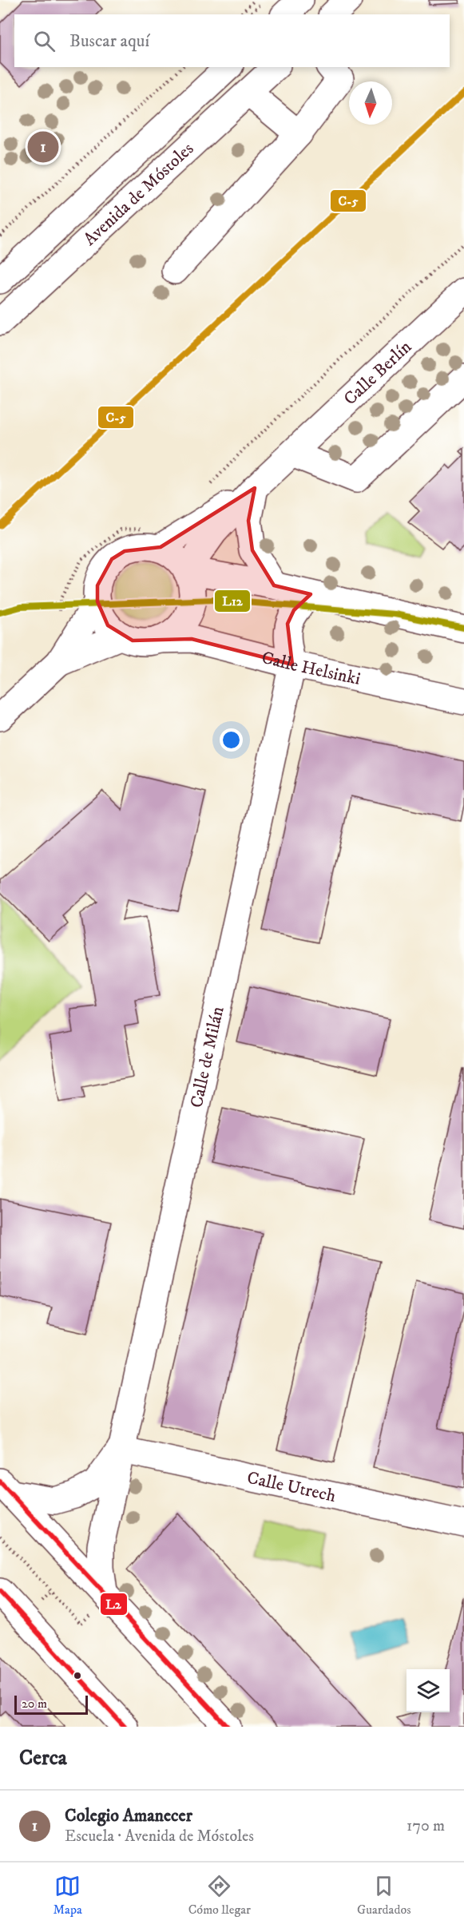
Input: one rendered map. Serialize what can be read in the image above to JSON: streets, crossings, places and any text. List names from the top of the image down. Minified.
{"streets":{"street":["Avenida de Móstoles","Calle Berlín","Calle Helsinki","Calle de Milán","Calle Utrech"]},"crossings":[["Calle Berlín","Calle Helsinki"],["Calle Helsinki","Calle de Milán"],["Calle de Milán","Calle Utrech"]],"lines":["transit line C-5","transit line L12","transit line L2"],"scale_bar":"20 m","north":"bottom","page":{"search":"Buscar aquí","pins":"1","scale":"20 m","heading":"Cerca","list":[{"mark":"1","name":"Colegio Amanecer","note":"Escuela · Avenida de Móstoles","value":"170 m"}],"nav":["Mapa","Cómo llegar","Guardados"]}}
